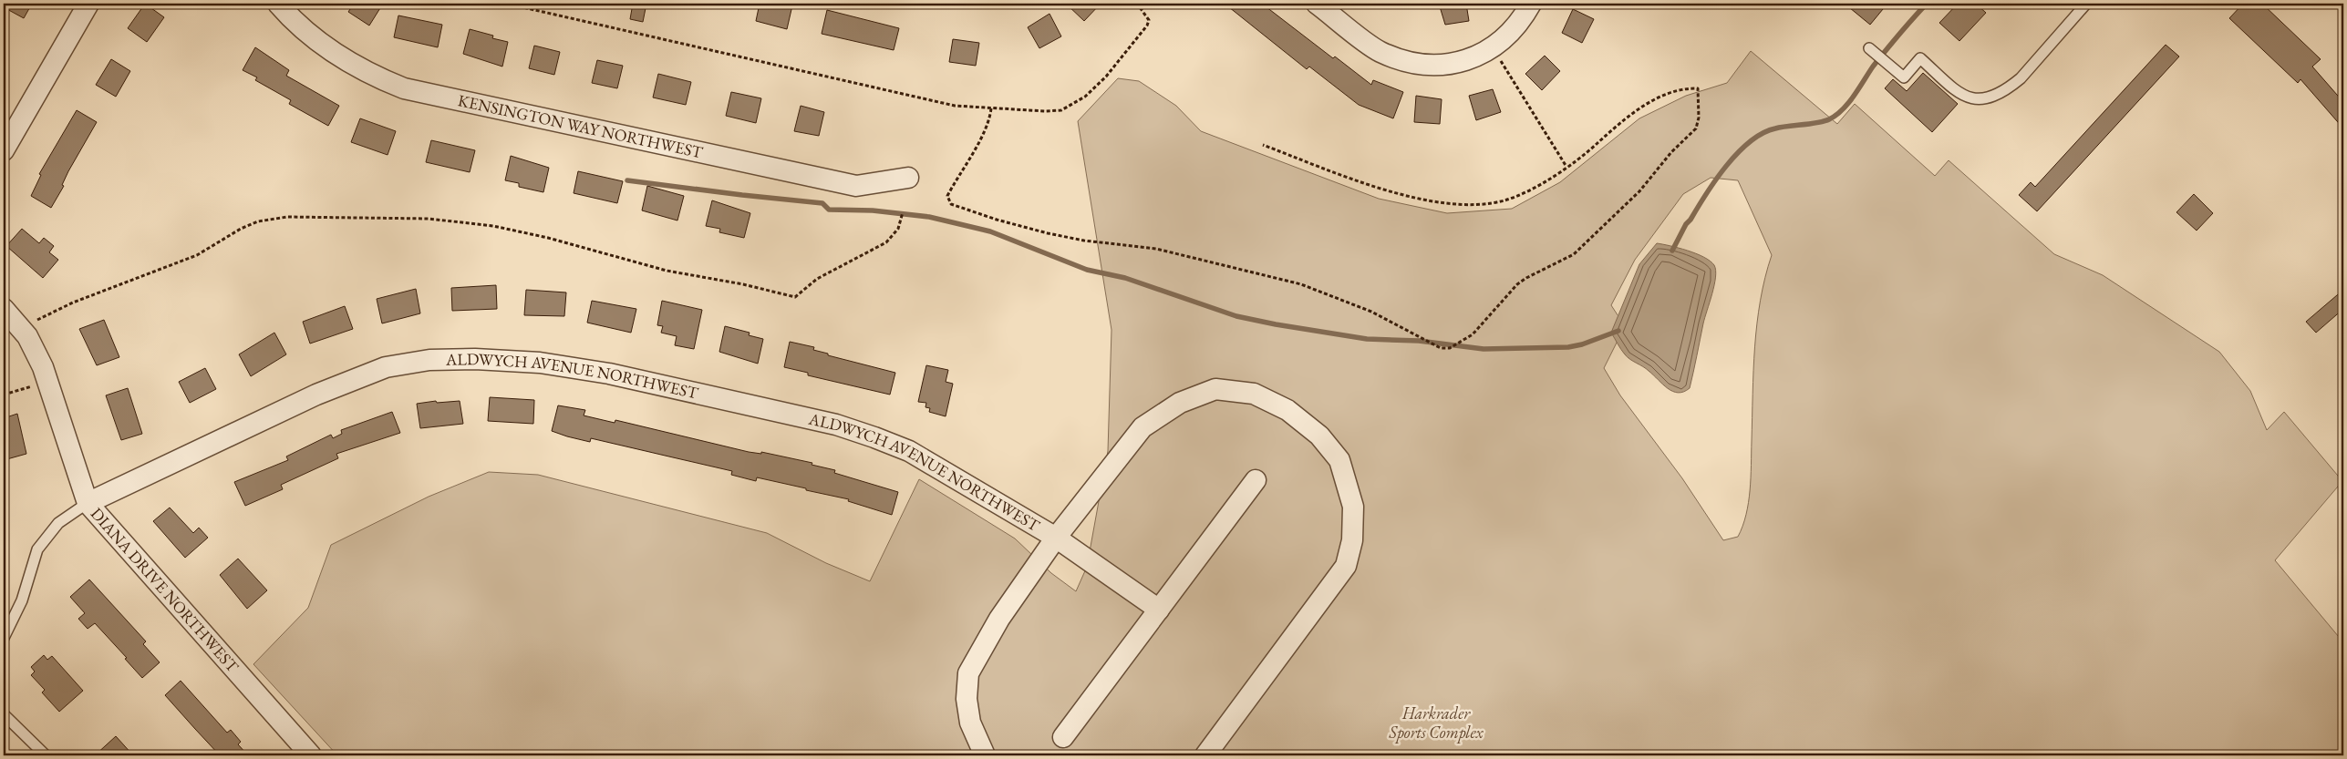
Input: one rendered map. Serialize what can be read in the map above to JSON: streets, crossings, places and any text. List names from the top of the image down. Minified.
{"streets":{"street":["KENSINGTON WAY NORTHWEST","ALDWYCH AVENUE NORTHWEST","DIANA DRIVE NORTHWEST"]},"crossings":[["ALDWYCH AVENUE NORTHWEST","DIANA DRIVE NORTHWEST"]],"parks":["Harkrader Sports Complex"]}
